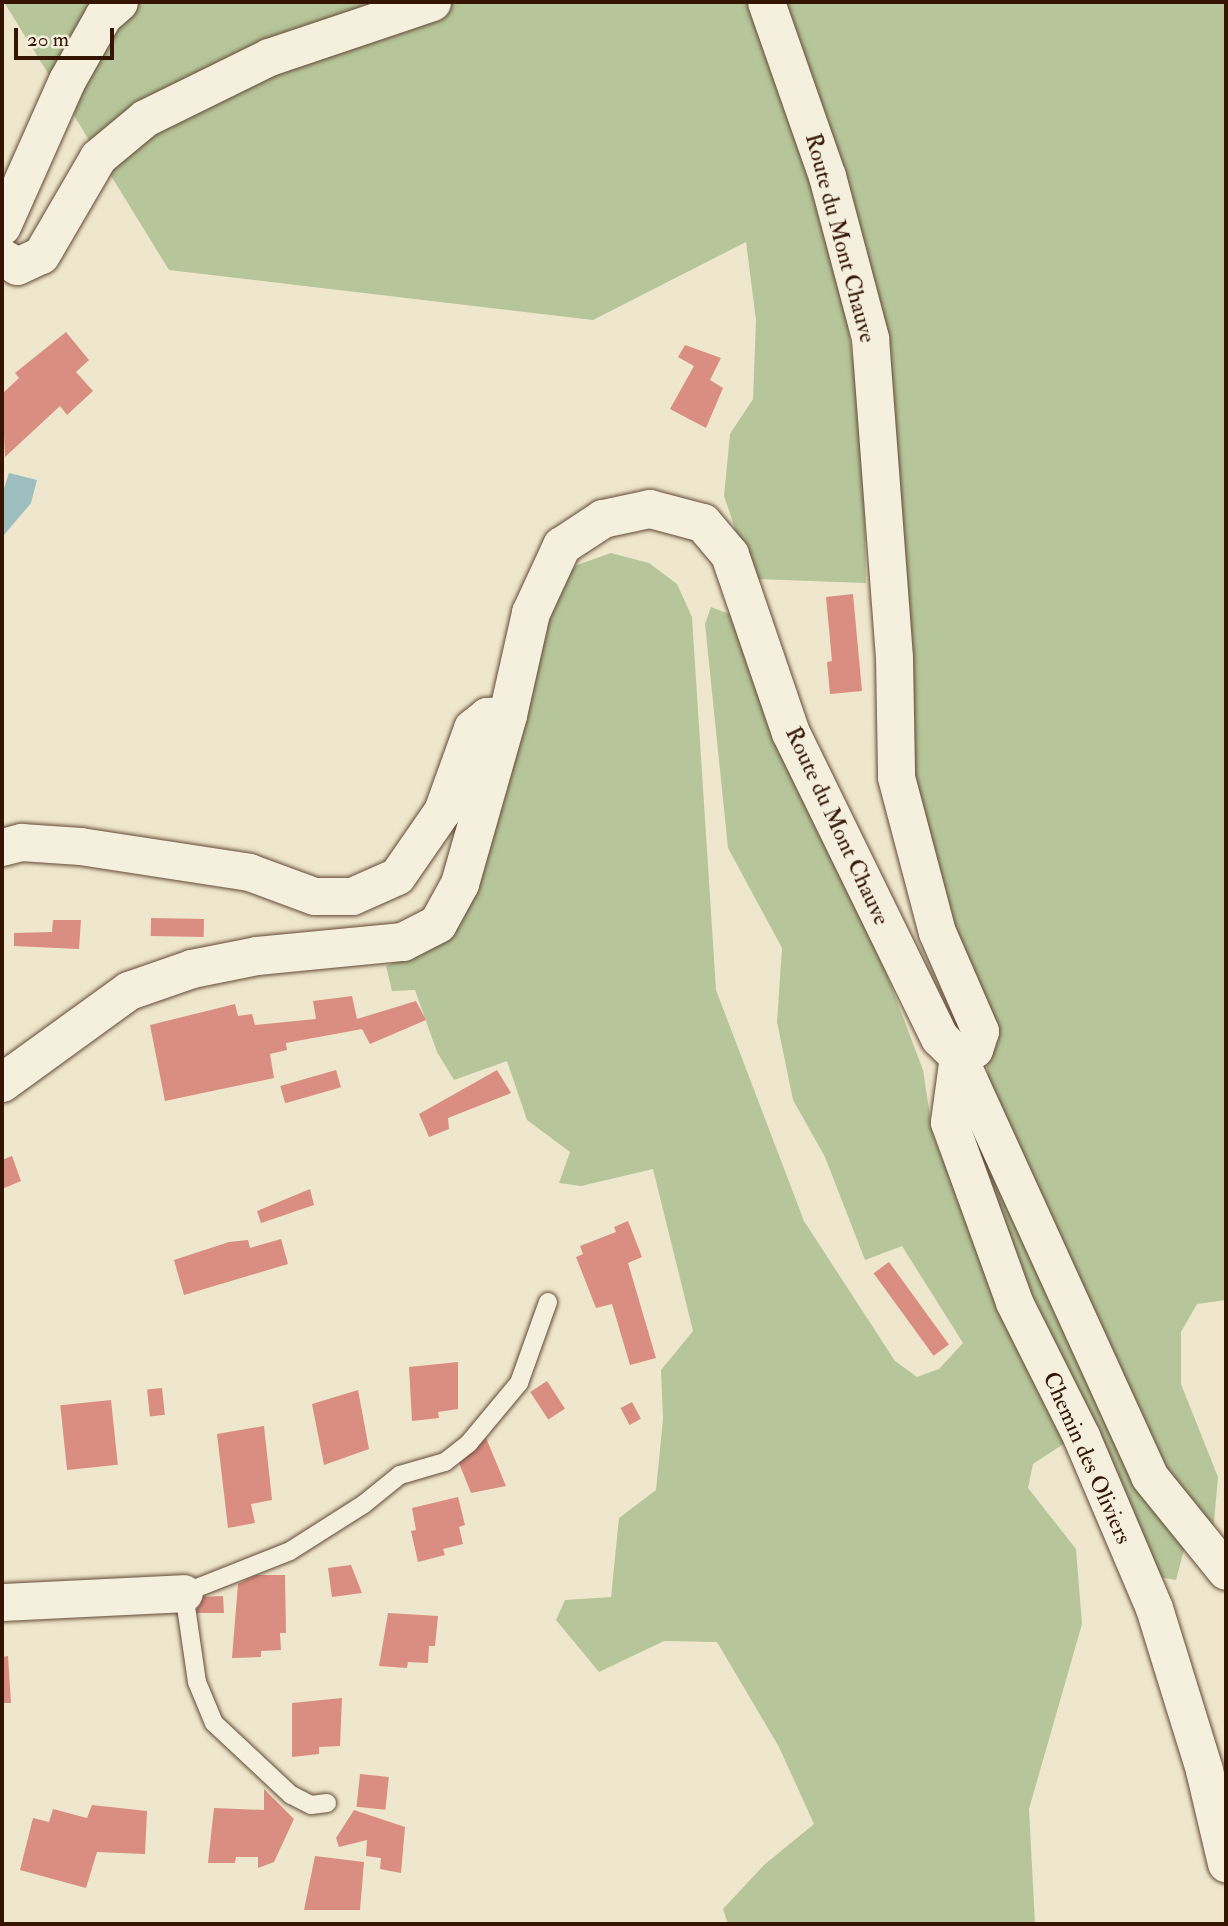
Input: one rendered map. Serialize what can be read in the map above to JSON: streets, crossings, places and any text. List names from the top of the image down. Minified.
{"streets":{"street":["Route du Mont Chauve","Chemin des Oliviers"]},"crossings":[["Route du Mont Chauve","Chemin des Oliviers"]],"scale_bar":"20 m"}
